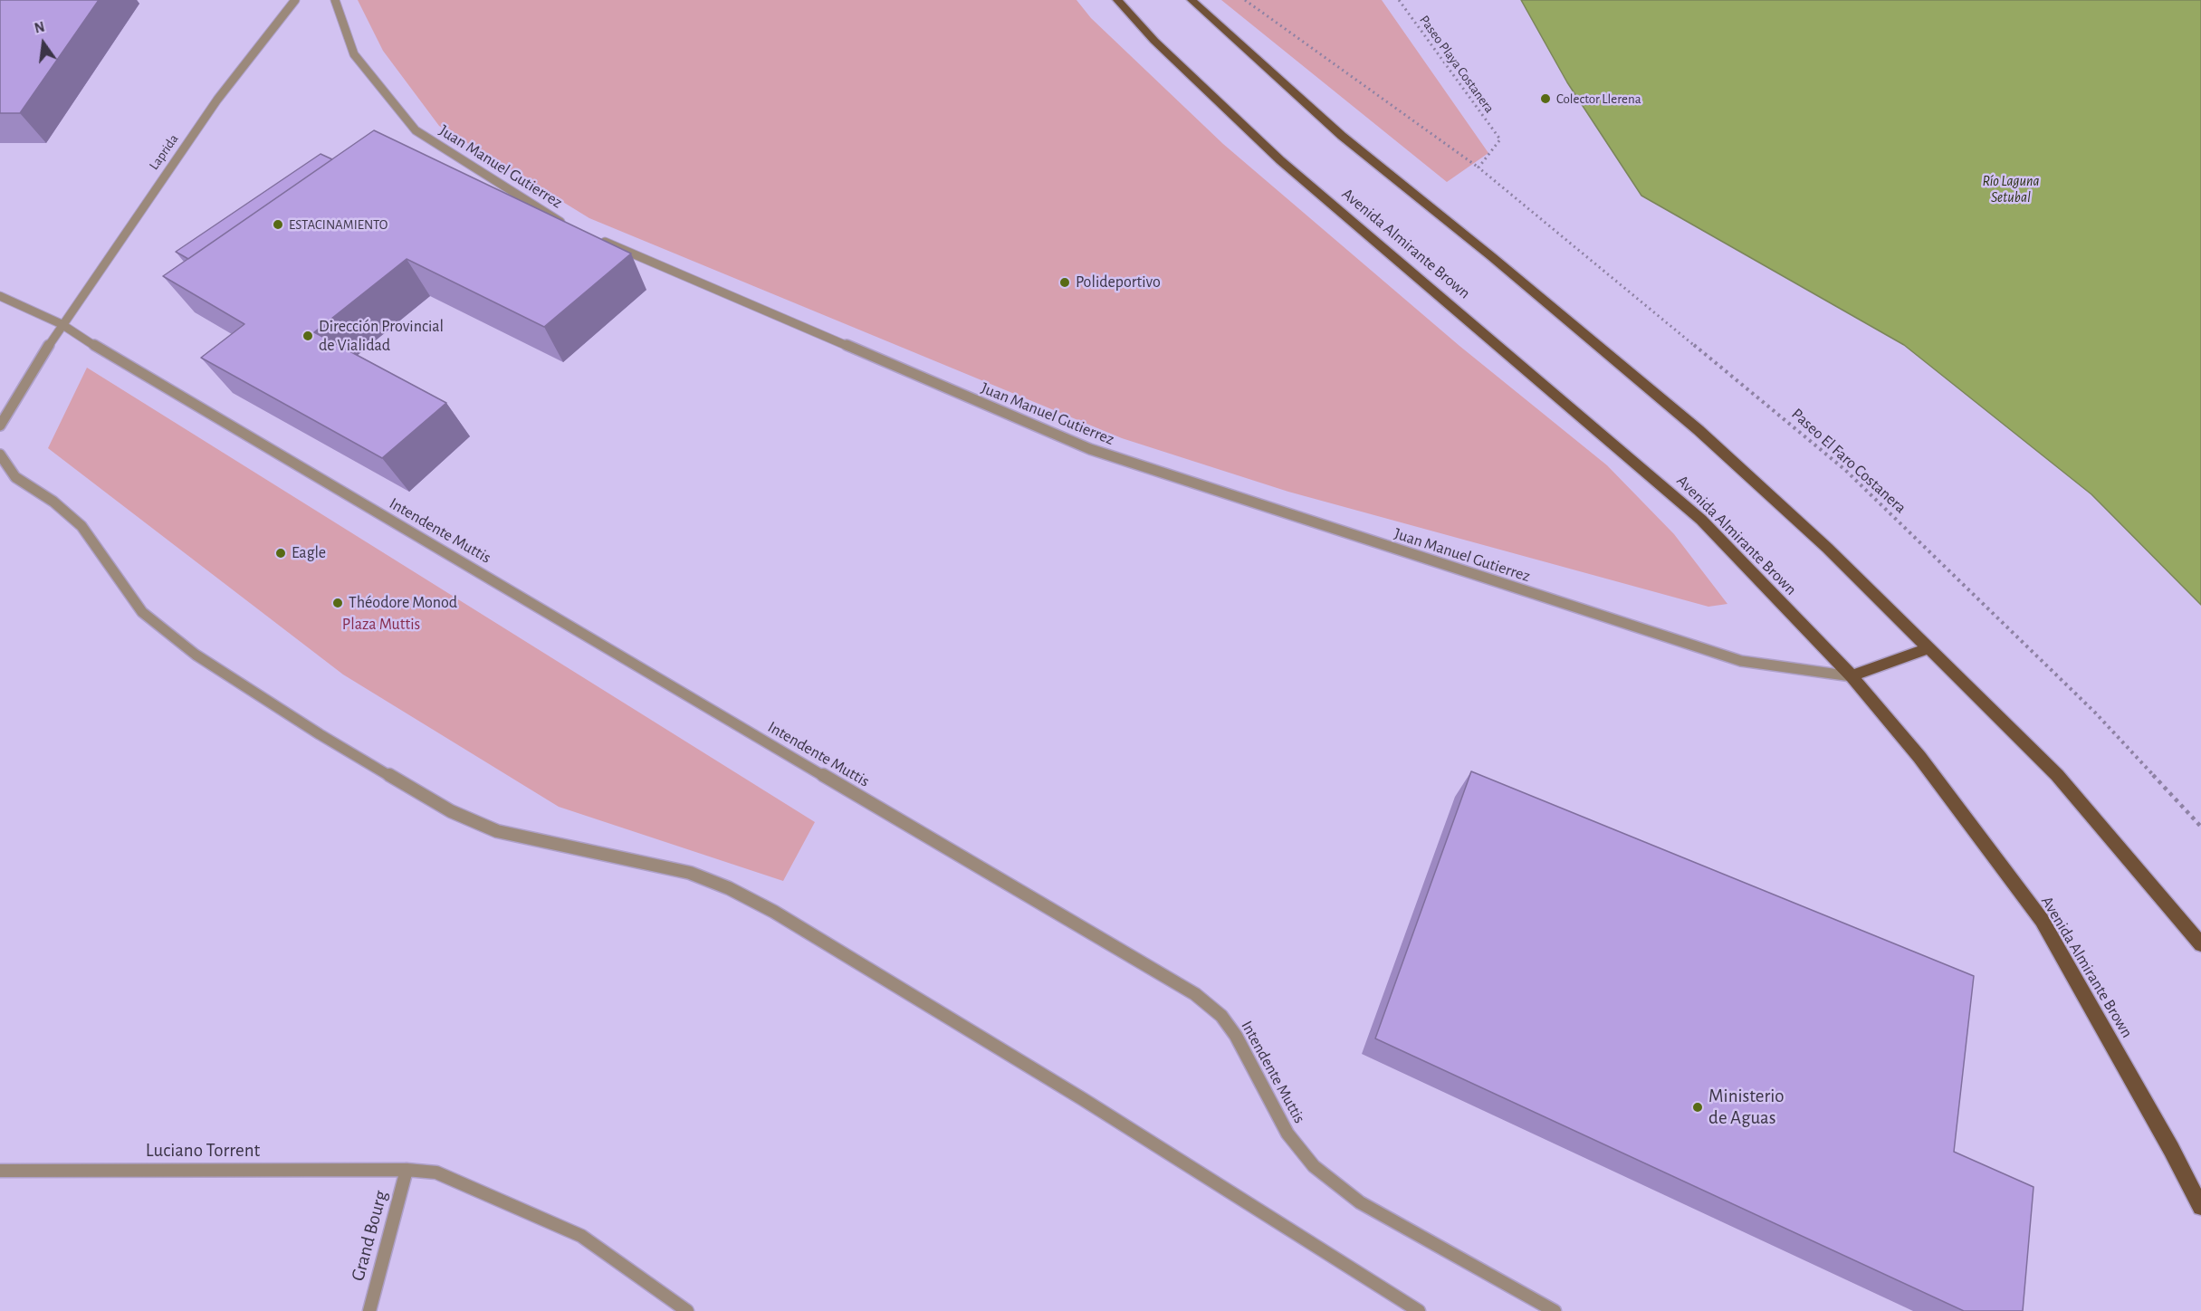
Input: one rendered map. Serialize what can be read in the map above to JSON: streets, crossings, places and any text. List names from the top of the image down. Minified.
{"streets":{"main road":["Avenida Almirante Brown"],"street":["Laprida","Juan Manuel Gutierrez","Intendente Muttis","Luciano Torrent","Grand Bourg"],"path":["Paseo Playa Costanera","Paseo El Faro Costanera"]},"crossings":[["Paseo Playa Costanera","Paseo El Faro Costanera"],["Laprida","Intendente Muttis"],["Juan Manuel Gutierrez","Avenida Almirante Brown"],["Luciano Torrent","Grand Bourg"]],"water":["Río Laguna Setubal"],"parks":["Plaza Muttis"],"places":["Colector Llerena","ESTACINAMIENTO","Polideportivo","Dirección Provincial de Vialidad","Eagle","Théodore Monod","Ministerio de Aguas"],"north":"top"}
